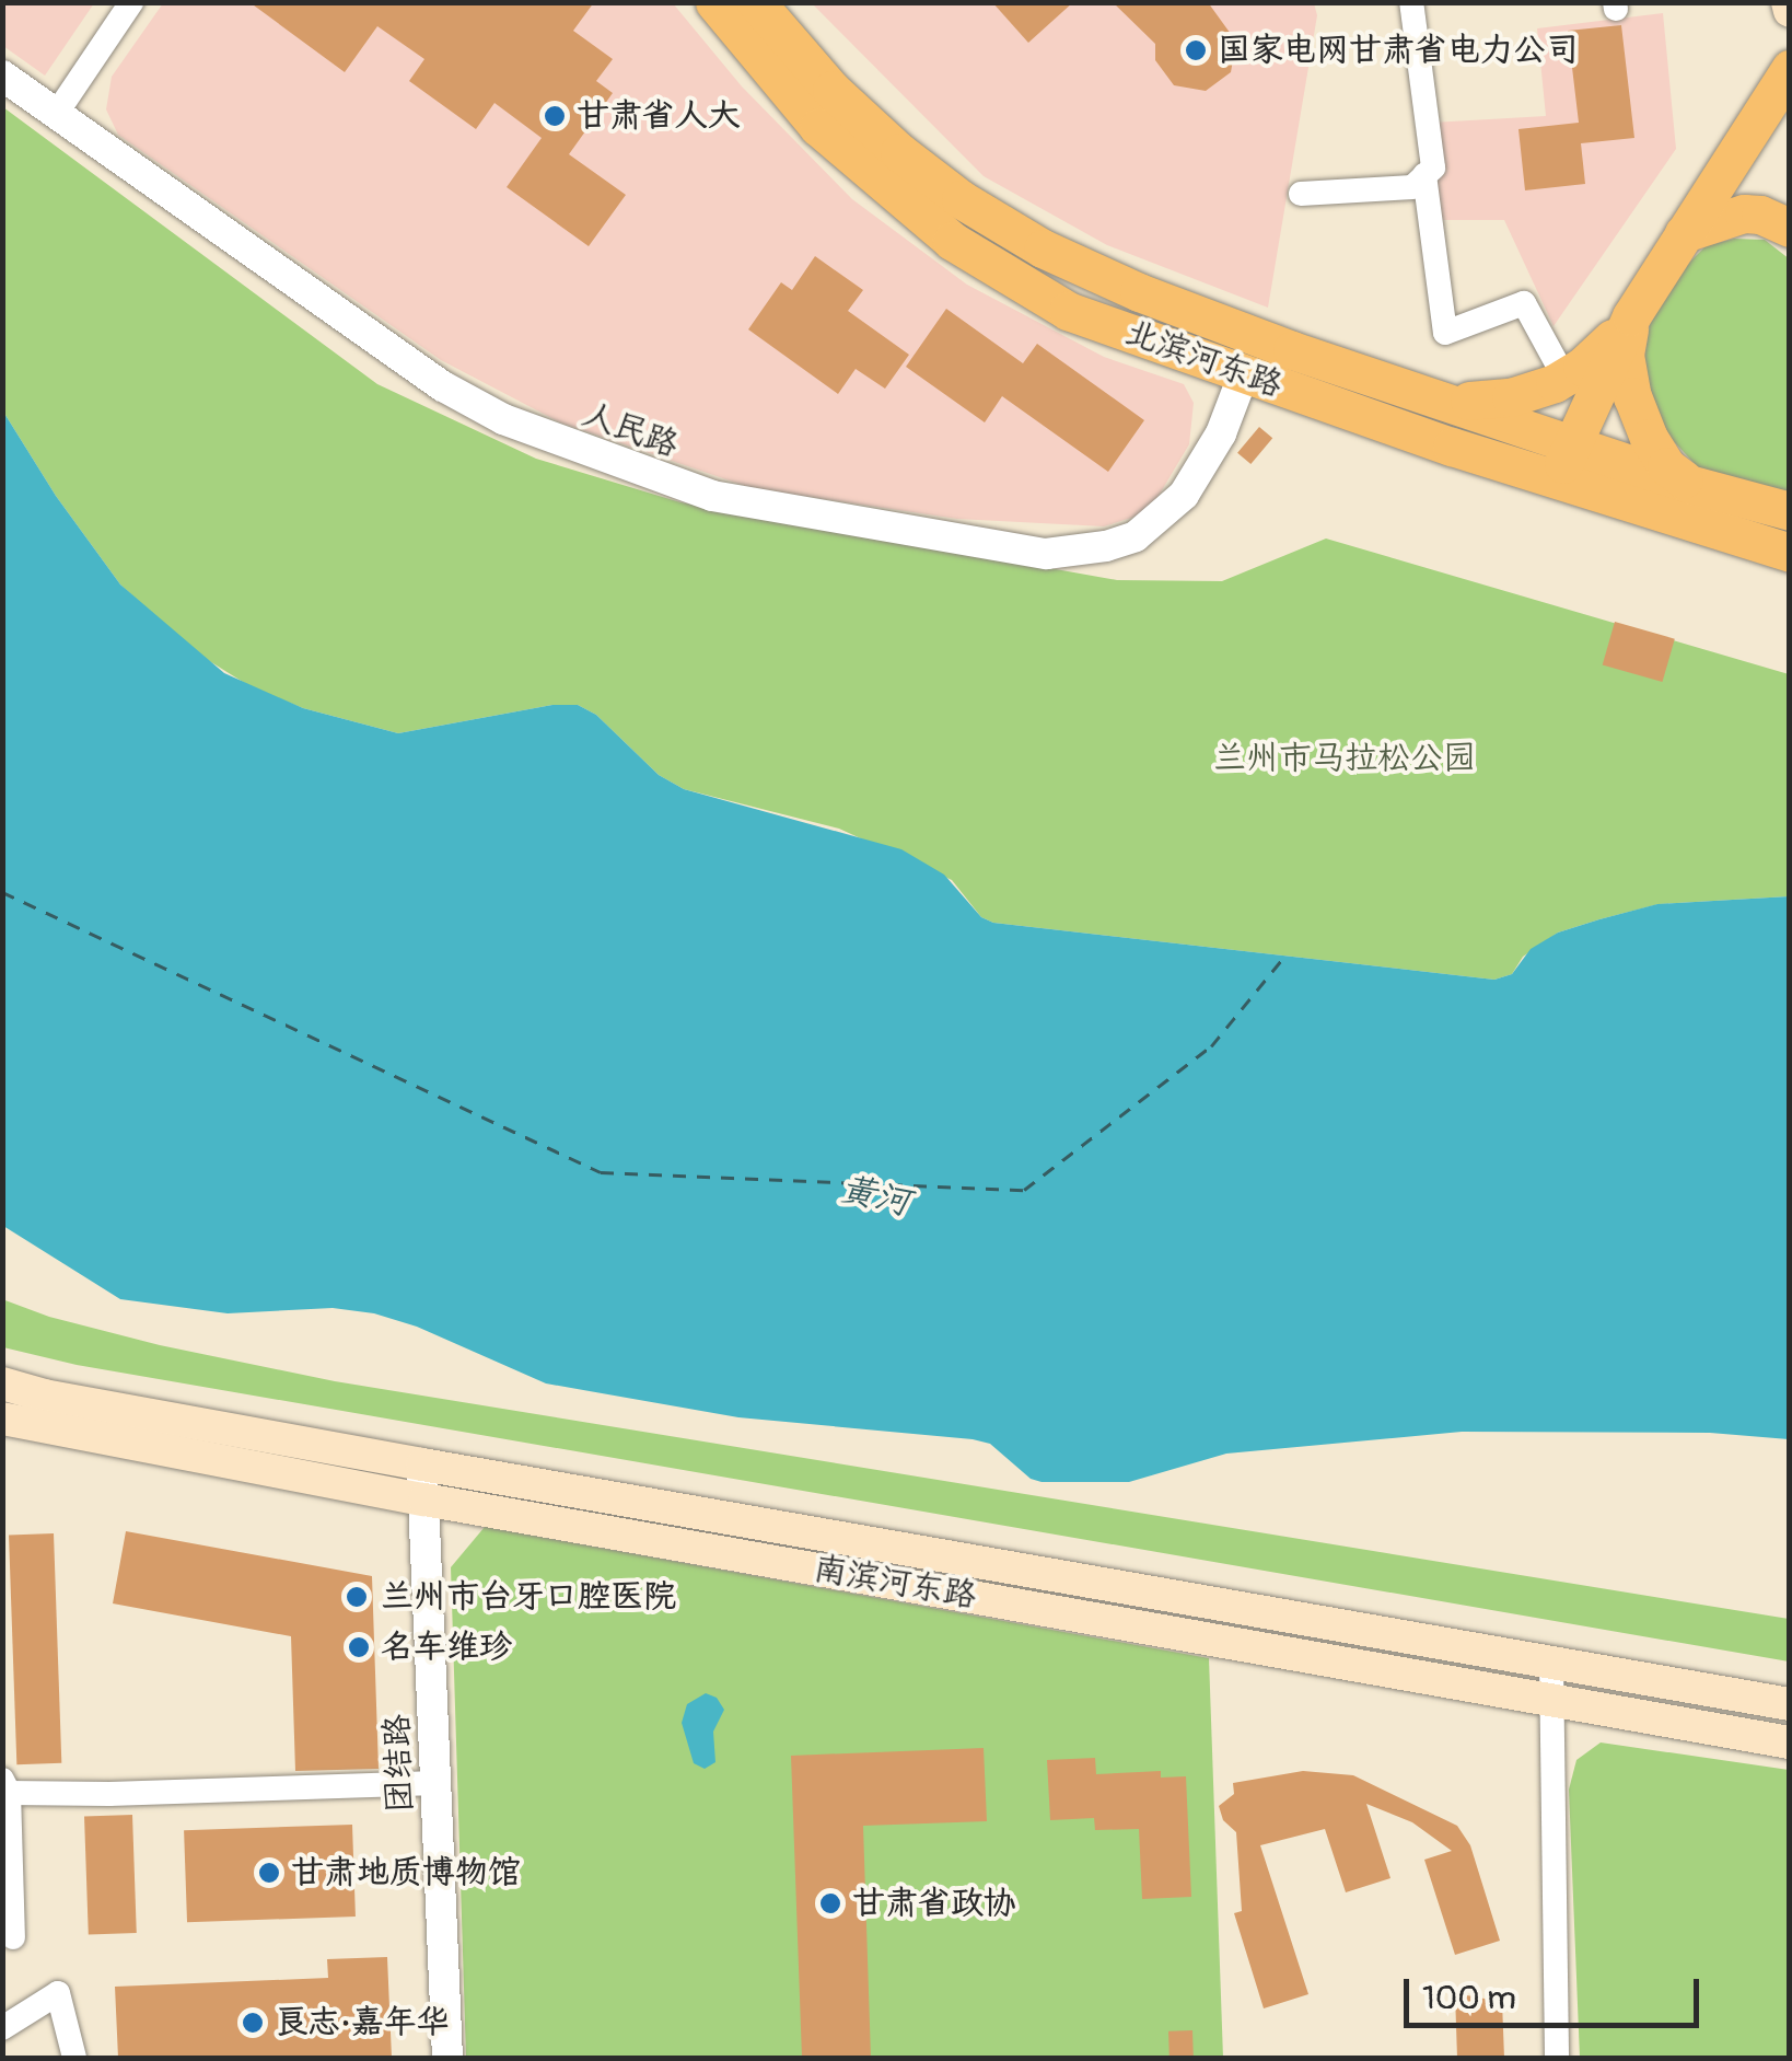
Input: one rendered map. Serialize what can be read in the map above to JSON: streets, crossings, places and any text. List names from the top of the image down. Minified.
{"streets":{"main road":["北滨河东路","南滨河东路"],"street":["人民路","团结路"]},"crossings":[["北滨河东路","人民路"],["南滨河东路","团结路"]],"water":["黄河"],"parks":["兰州市马拉松公园"],"places":["国家电网甘肃省电力公司","甘肃省人大","兰州市台牙口腔医院","名车维珍","甘肃地质博物馆","甘肃省政协","良志·嘉年华"],"scale_bar":"100 m"}
